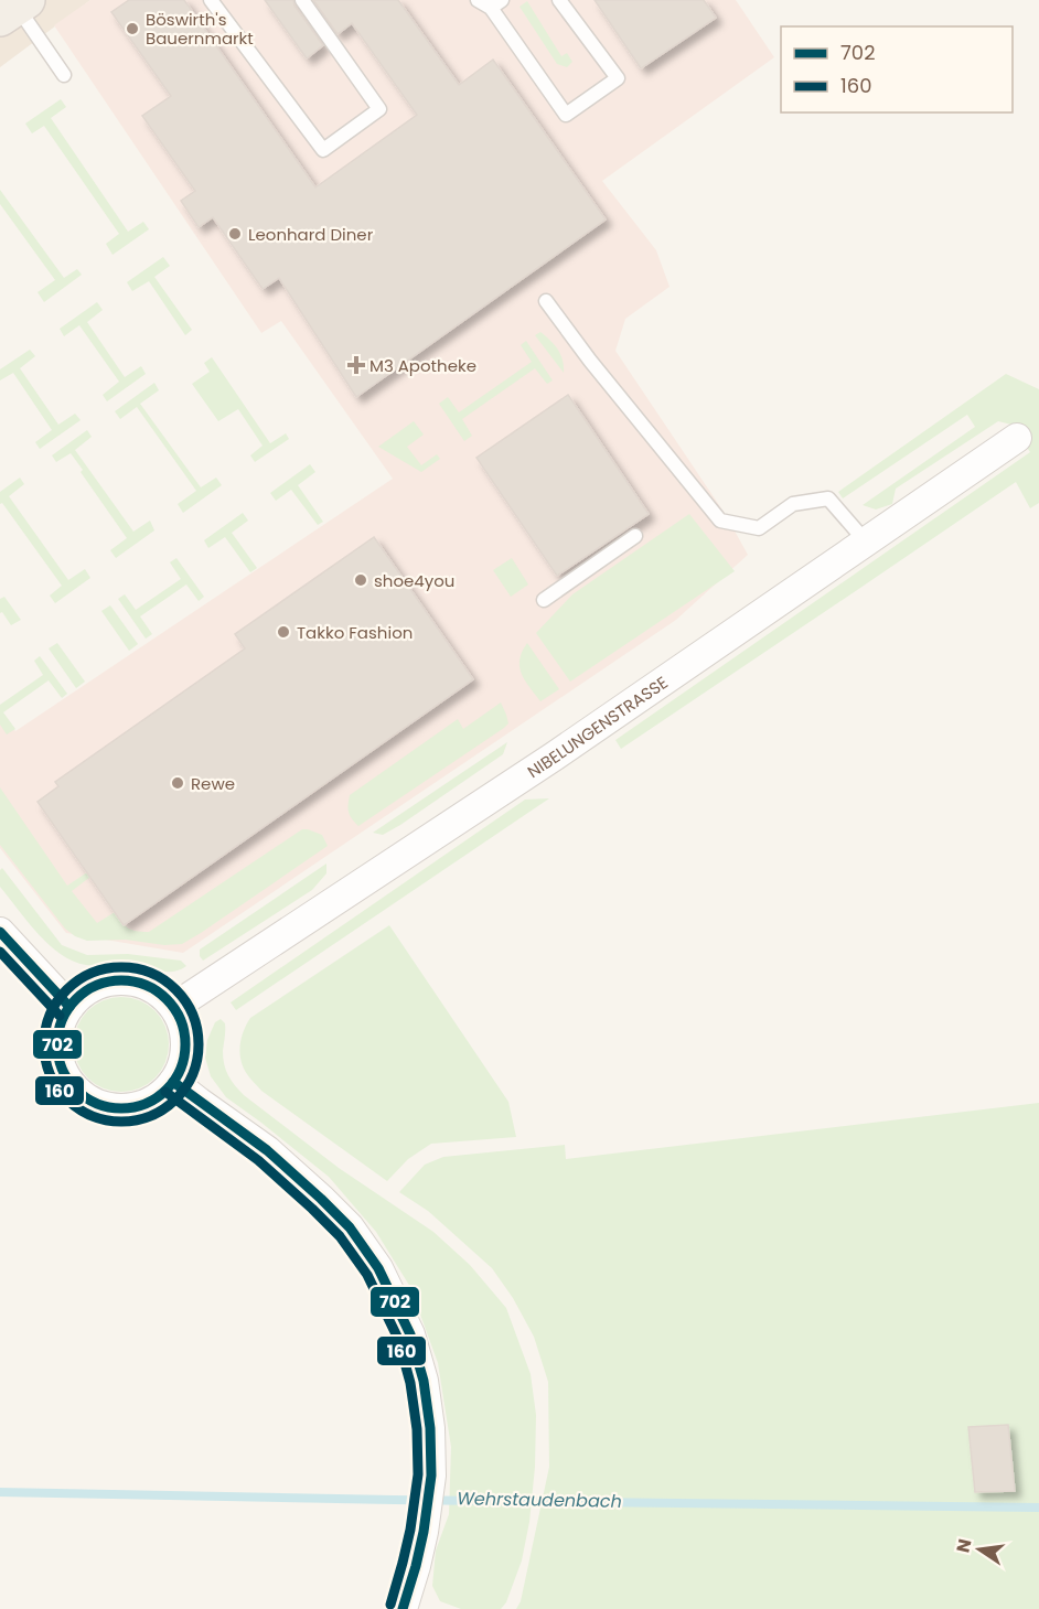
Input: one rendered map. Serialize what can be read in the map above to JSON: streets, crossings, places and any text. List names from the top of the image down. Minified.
{"streets":{"street":["NIBELUNGENSTRASSE"]},"water":["Wehrstaudenbach"],"places":{"other":["Böswirth's Bauernmarkt","Leonhard Diner","shoe4you","Takko Fashion","Rewe"],"health":["M3 Apotheke"]},"lines":["transit line 702","transit line 160"],"legend":["702","160"],"north":"left"}
